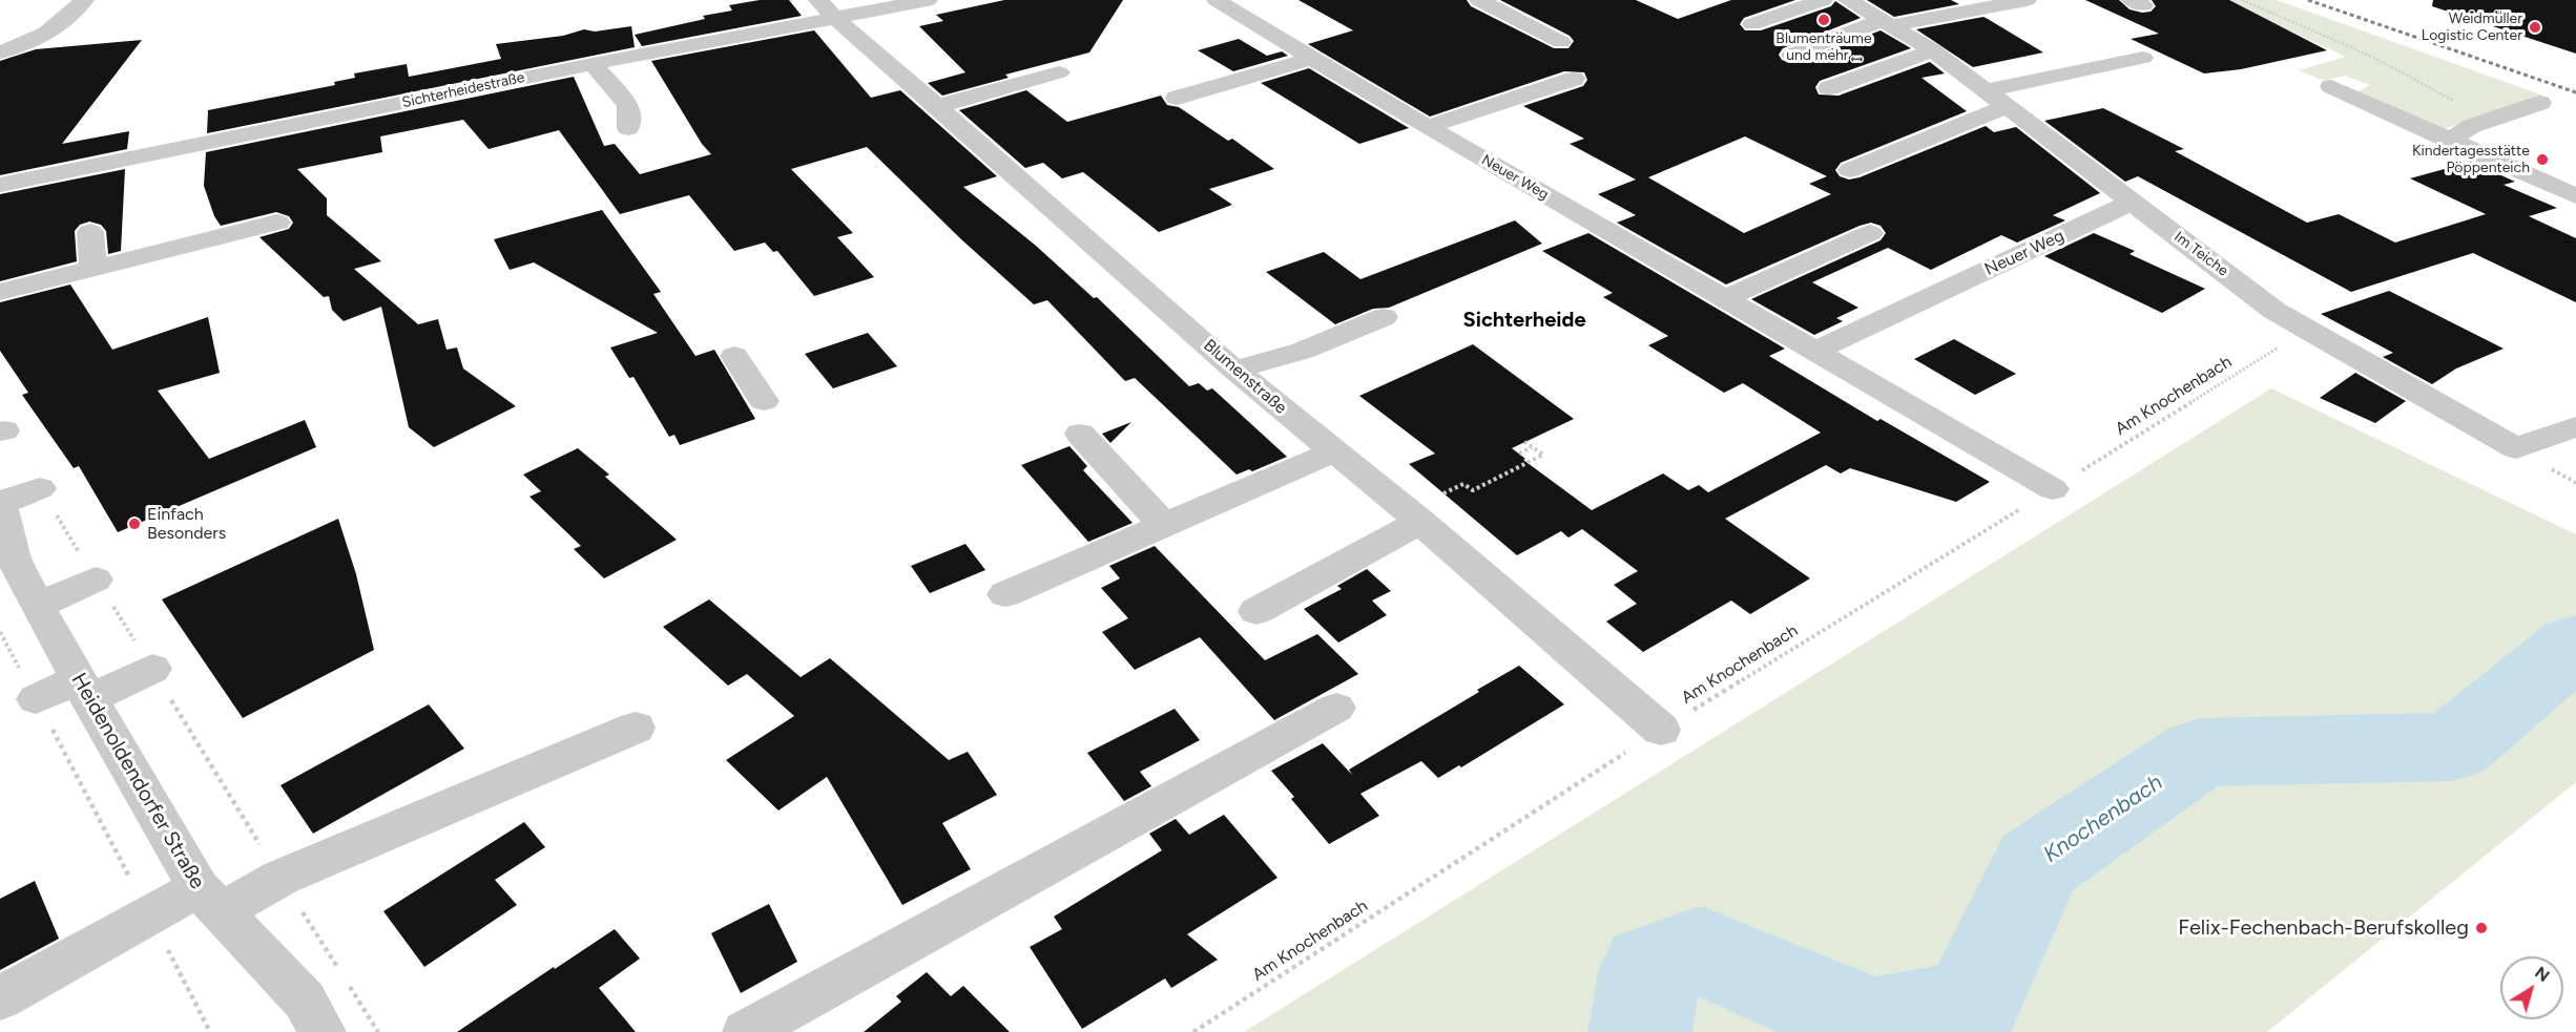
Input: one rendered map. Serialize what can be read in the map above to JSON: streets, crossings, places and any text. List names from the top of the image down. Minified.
{"streets":{"street":["Sichterheidestraße","Neuer Weg","Im Teiche","Blumenstraße","Heidenoldendorfer Straße"],"path":["Am Knochenbach"]},"crossings":[["Sichterheidestraße","Blumenstraße"],["Neuer Weg","Im Teiche"],["Neuer Weg","Am Knochenbach"],["Im Teiche","Am Knochenbach"],["Blumenstraße","Am Knochenbach"]],"districts":["Sichterheide"],"water":["Knochenbach"],"places":["Blumenträume und mehr ...","Weidmüller Logistic Center","Kindertagesstätte Pöppenteich","Einfach Besonders","Felix-Fechenbach-Berufskolleg"],"north":"top right"}
